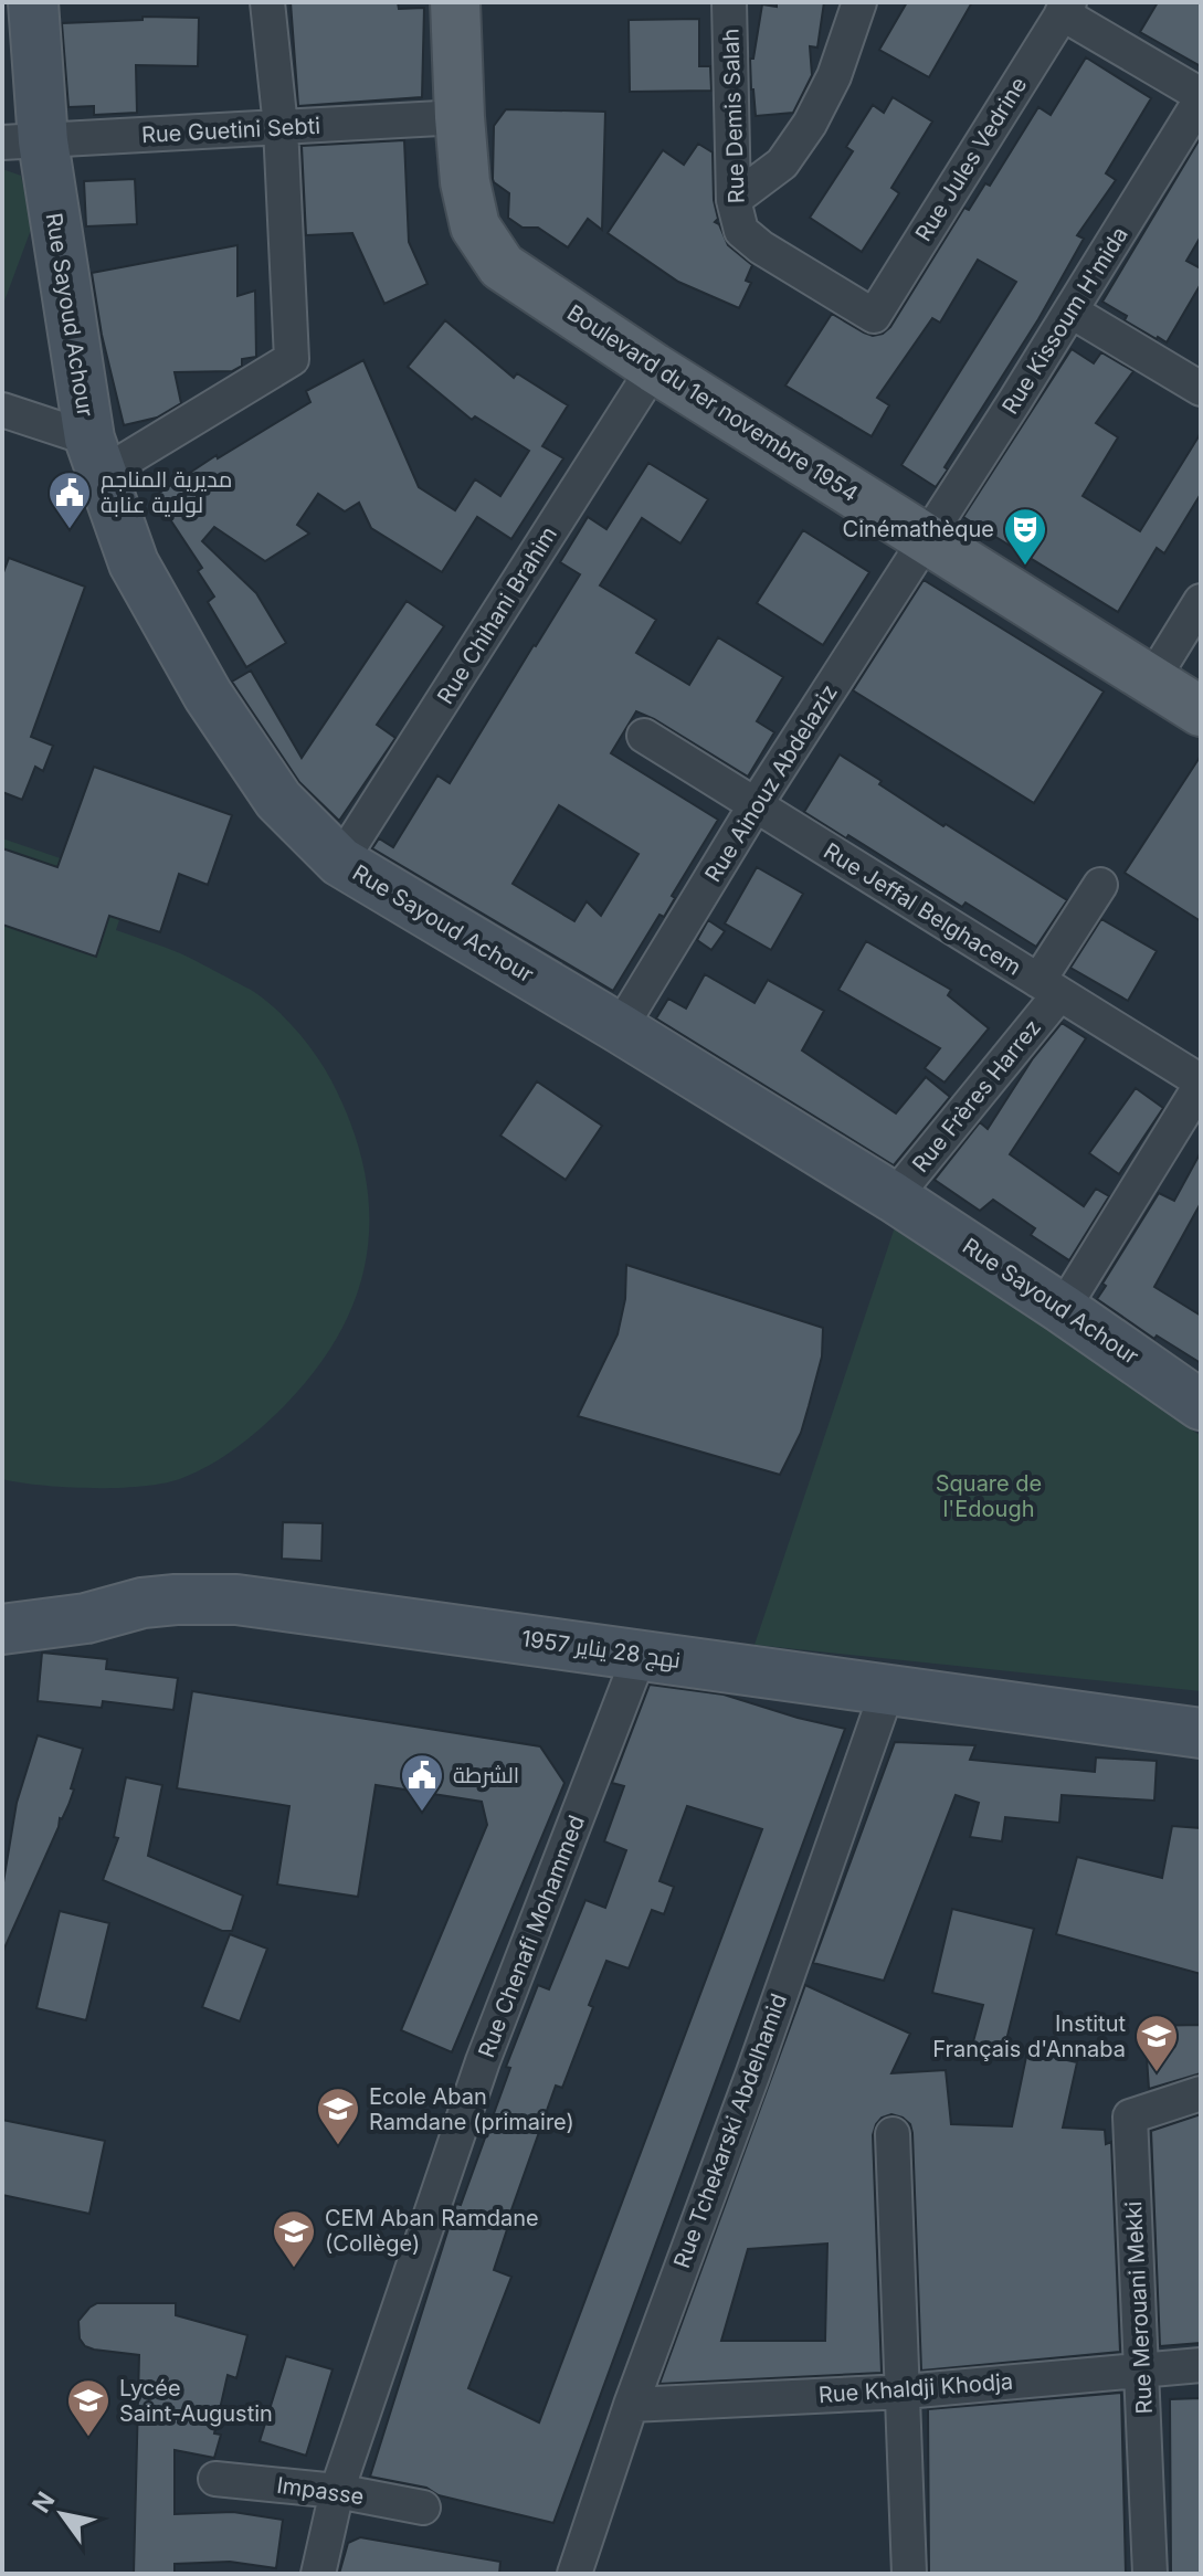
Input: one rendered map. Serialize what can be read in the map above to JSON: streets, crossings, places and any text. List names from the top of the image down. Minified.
{"streets":{"main road":["Rue Sayoud Achour","Boulevard du 1er novembre 1954","نهج 28 يناير 1957"],"street":["Rue Demis Salah","Rue Guetini Sebti","Rue Jules Vedrine","Rue Kissoum H'mida","Rue Chihani Brahim","Rue Ainouz Abdelaziz","Rue Jeffal Belghacem","Rue Frères Harrez","Rue Chenafi Mohammed","Rue Tchekarski Abdelhamid","Rue Merouani Mekki","Rue Khaldji Khodja","Impasse"]},"crossings":[["Rue Demis Salah","Rue Jules Vedrine"],["Rue Guetini Sebti","Rue Sayoud Achour"],["Rue Guetini Sebti","Boulevard du 1er novembre 1954"],["Rue Sayoud Achour","Rue Chihani Brahim"],["Rue Sayoud Achour","Rue Ainouz Abdelaziz"],["Rue Sayoud Achour","Rue Frères Harrez"],["Rue Kissoum H'mida","Boulevard du 1er novembre 1954"],["Rue Kissoum H'mida","Rue Ainouz Abdelaziz"],["Boulevard du 1er novembre 1954","Rue Chihani Brahim"],["Boulevard du 1er novembre 1954","Rue Ainouz Abdelaziz"],["Rue Ainouz Abdelaziz","Rue Jeffal Belghacem"],["Rue Jeffal Belghacem","Rue Frères Harrez"],["نهج 28 يناير 1957","Rue Chenafi Mohammed"],["نهج 28 يناير 1957","Rue Tchekarski Abdelhamid"],["Rue Chenafi Mohammed","Impasse"],["Rue Tchekarski Abdelhamid","Rue Khaldji Khodja"],["Rue Merouani Mekki","Rue Khaldji Khodja"]],"parks":["Square de l'Edough"],"places":{"public building":["مديرية المناجم لولاية عنابة","الشرطة"],"theatre":["Cinémathèque"],"school or university":["Institut Français d'Annaba","Ecole Aban Ramdane (primaire)","CEM Aban Ramdane (Collège)","Lycée Saint-Augustin"]},"north":"top left"}
